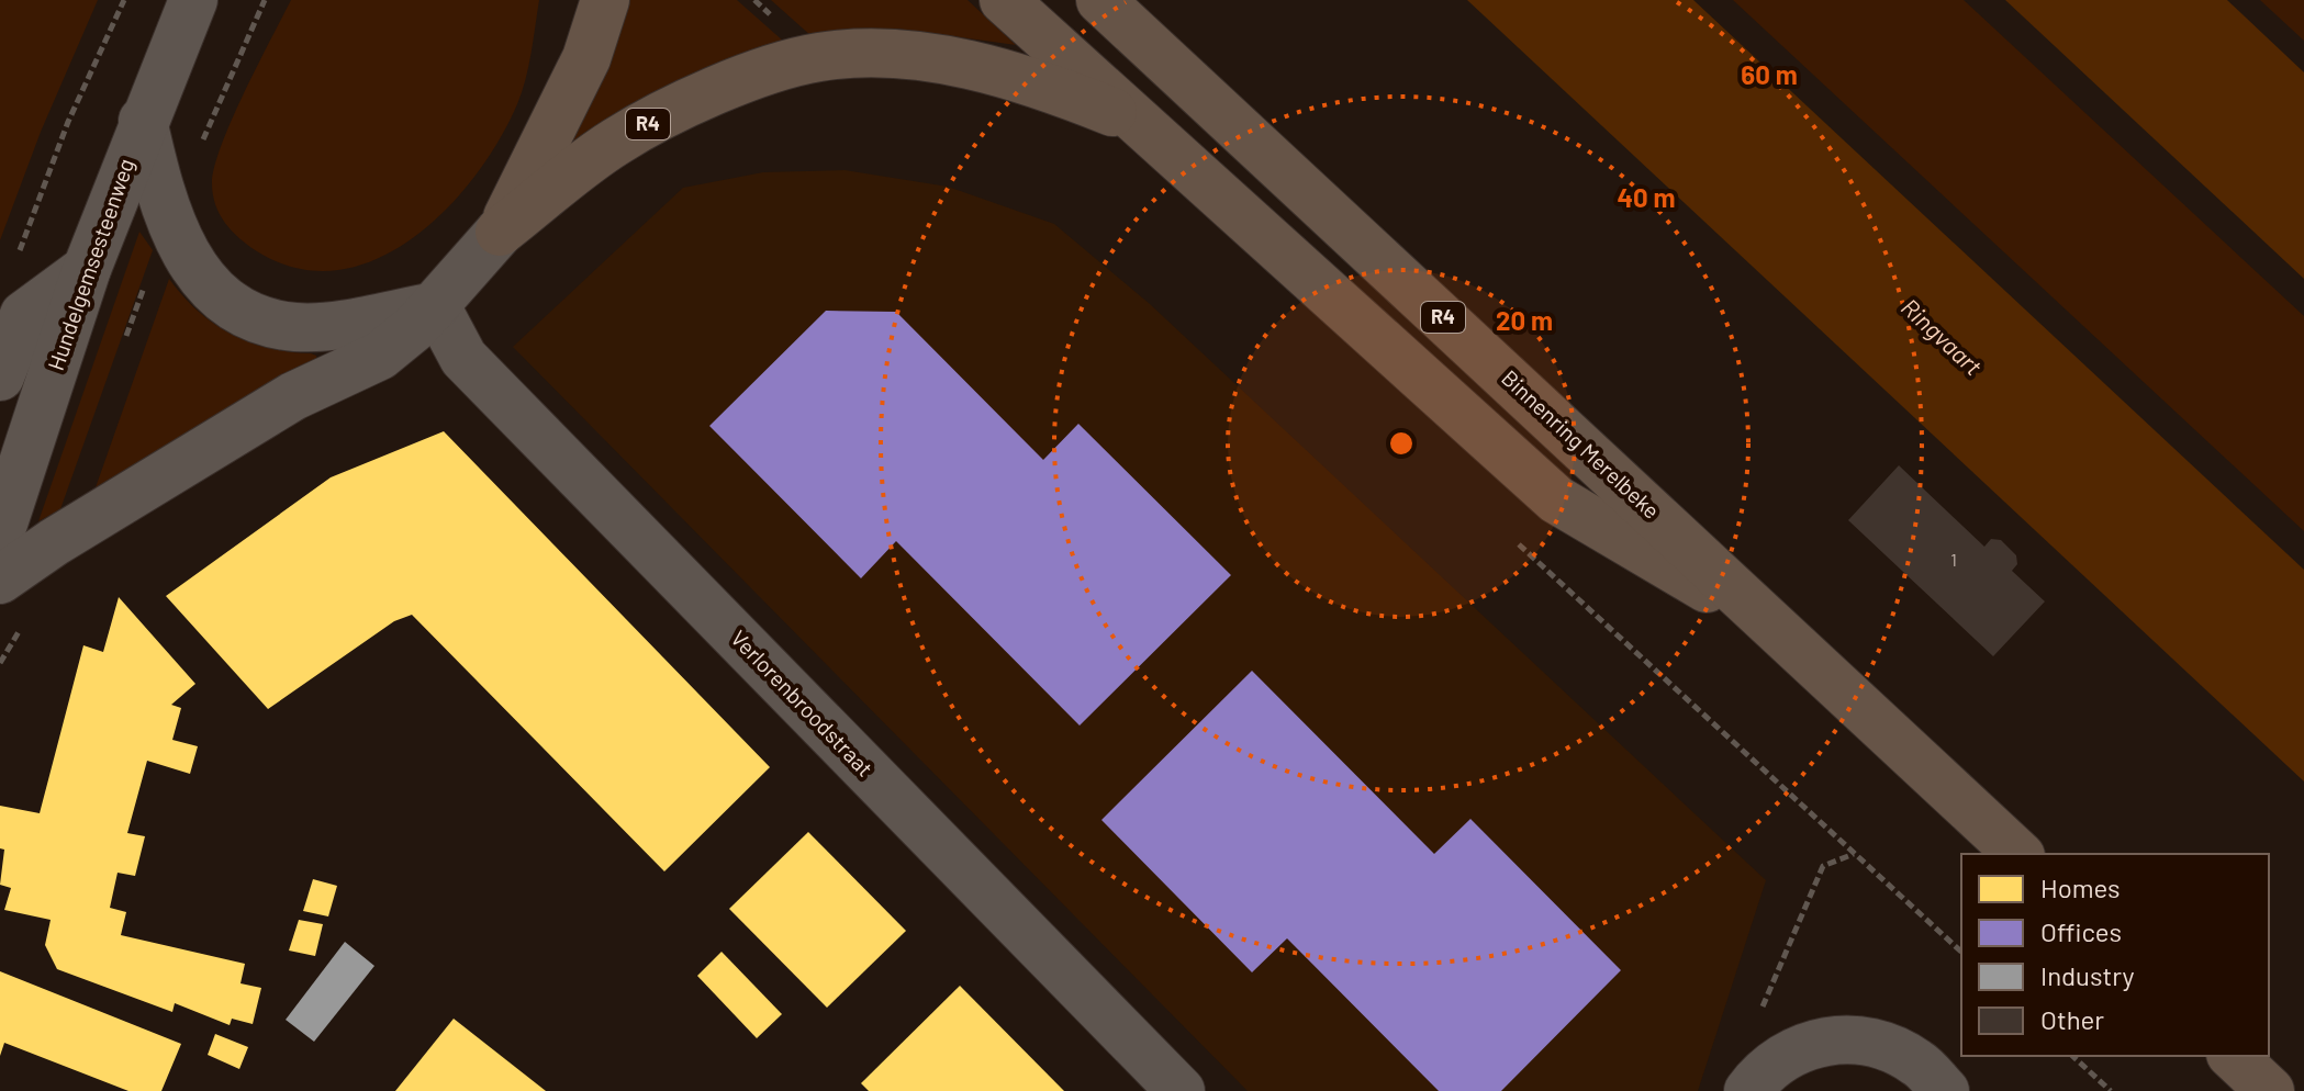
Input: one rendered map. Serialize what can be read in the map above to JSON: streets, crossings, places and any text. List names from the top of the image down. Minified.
{"streets":{"highway":["R4","Binnenring Merelbeke"],"main road":["Hundelgemsesteenweg","Verlorenbroodstraat"]},"water":["Ringvaart"],"house_numbers":["1"],"legend":["Homes","Offices","Industry","Other"],"rings":["60 m","40 m","20 m"]}
